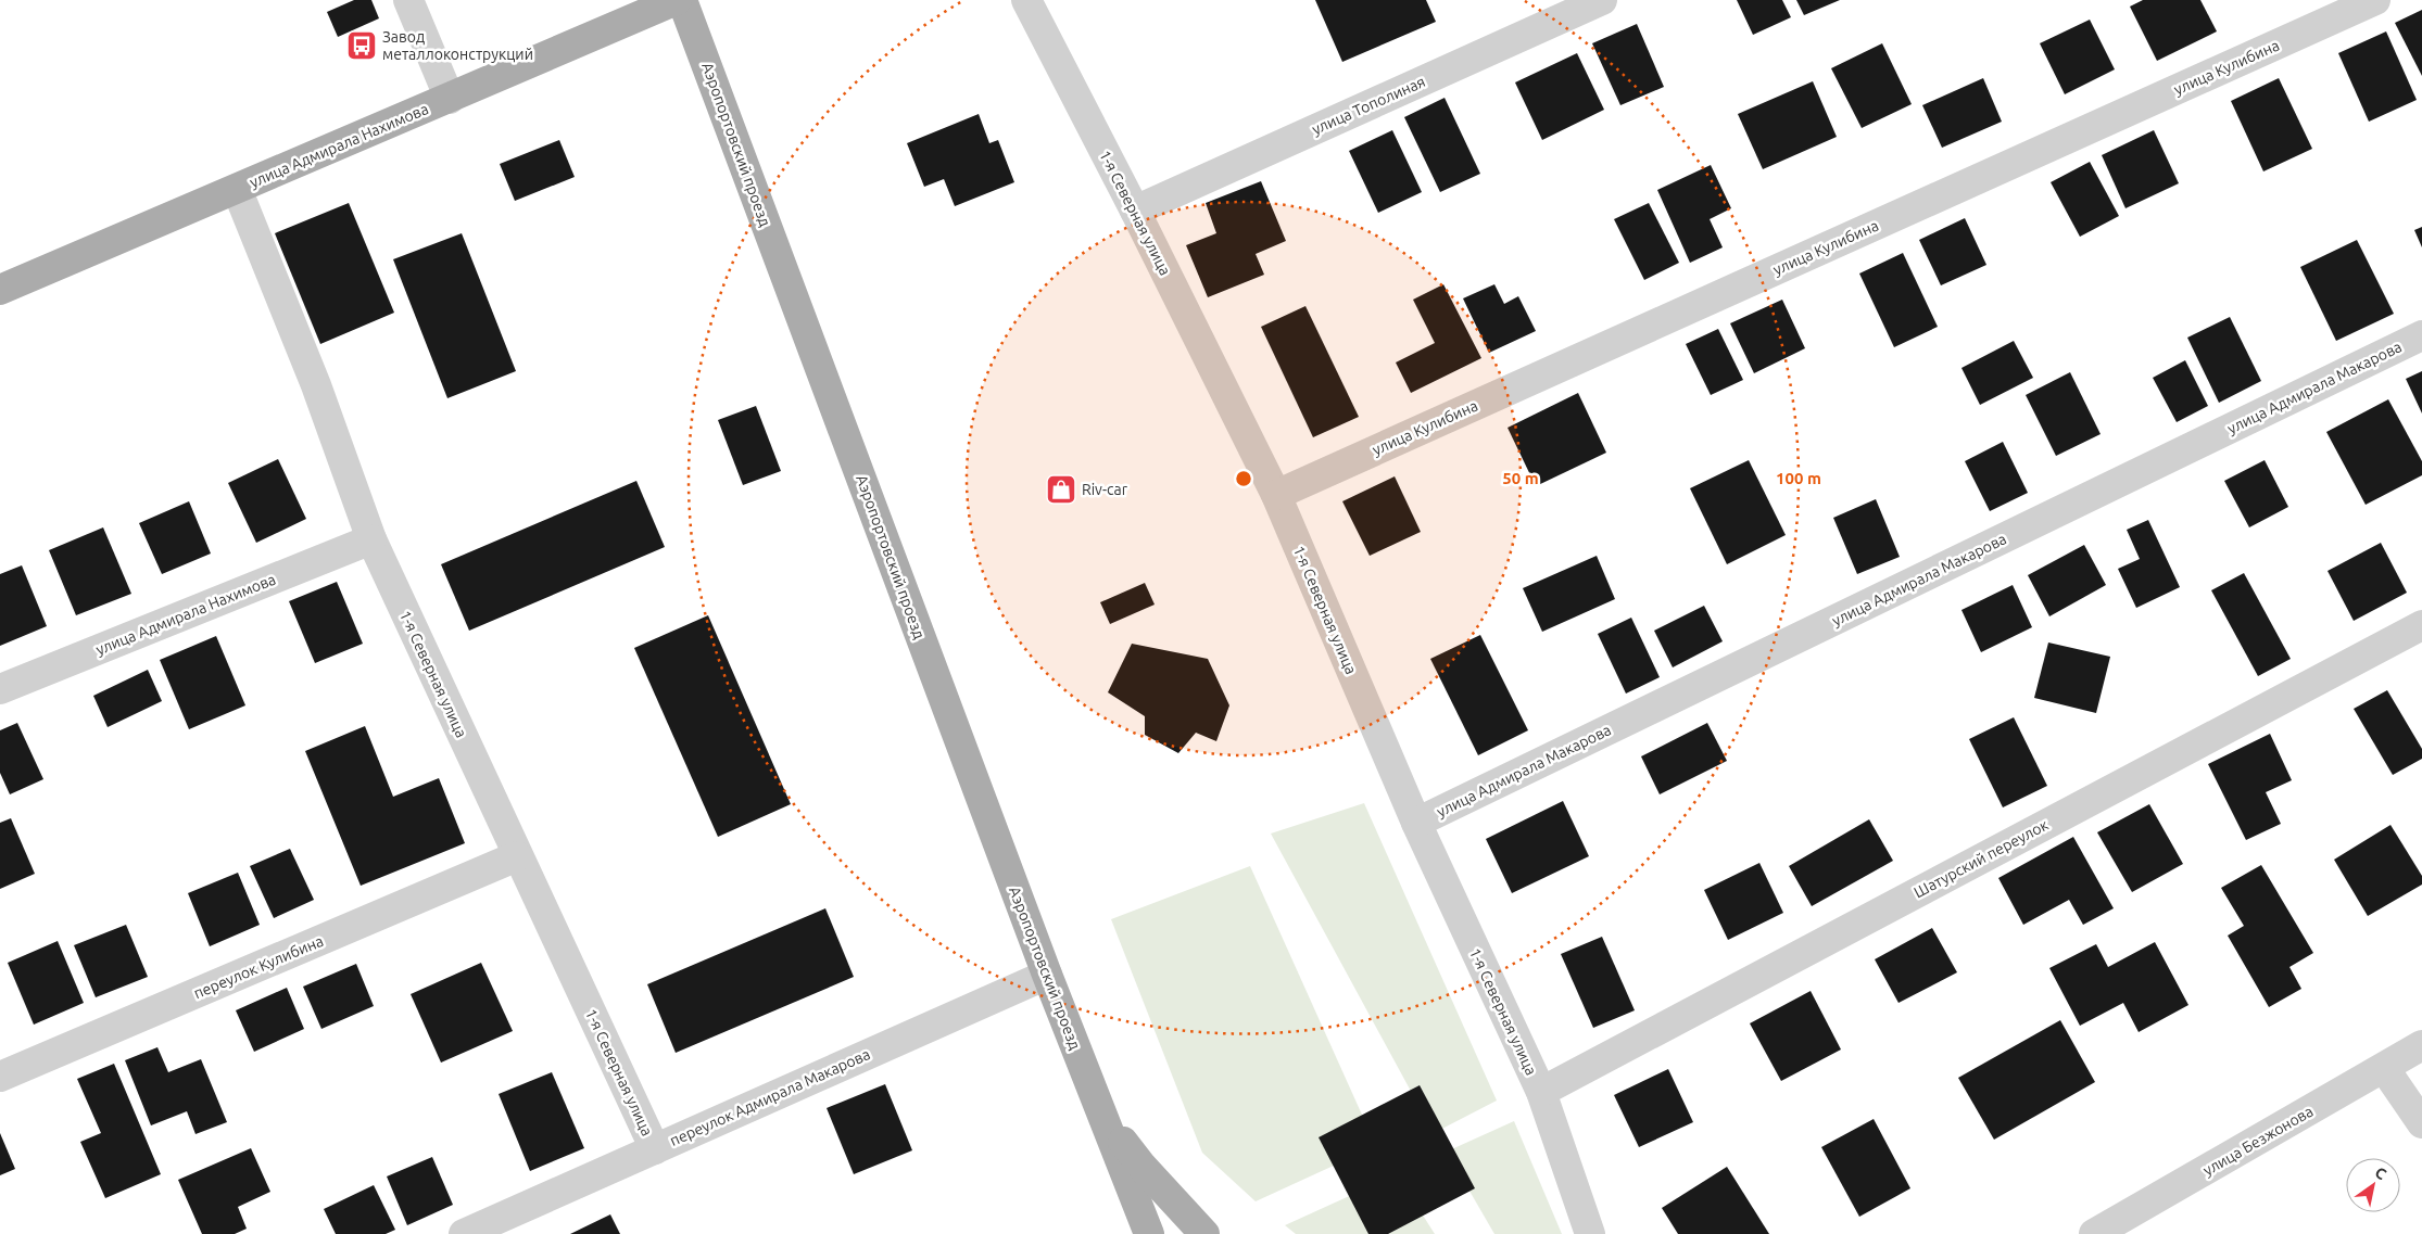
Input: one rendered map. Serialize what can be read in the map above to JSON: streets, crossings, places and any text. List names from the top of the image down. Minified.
{"streets":{"main road":["Аэропортовский проезд","улица Адмирала Нахимова"],"street":["улица Кулибина","улица Тополиная","1-я Северная улица","улица Адмирала Макарова","Шатурский переулок","переулок Кулибина","переулок Адмирала Макарова","улица Безжонова"]},"crossings":[["улица Кулибина","1-я Северная улица"],["улица Тополиная","1-я Северная улица"],["Аэропортовский проезд","переулок Адмирала Макарова"],["улица Адмирала Нахимова","1-я Северная улица"],["1-я Северная улица","улица Адмирала Макарова"],["1-я Северная улица","Шатурский переулок"],["1-я Северная улица","переулок Кулибина"],["1-я Северная улица","переулок Адмирала Макарова"]],"places":{"bus stop":["Завод металлоконструкций"],"shop":["Riv-car"]},"north":"top right","rings":["50 m","100 m"]}
